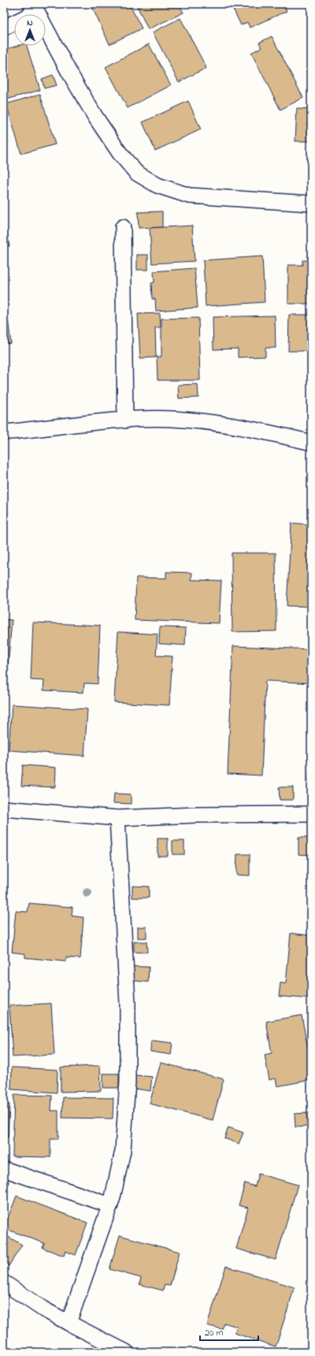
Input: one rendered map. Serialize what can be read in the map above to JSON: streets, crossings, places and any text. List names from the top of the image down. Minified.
{"scale_bar":"20 m","north":"top"}
